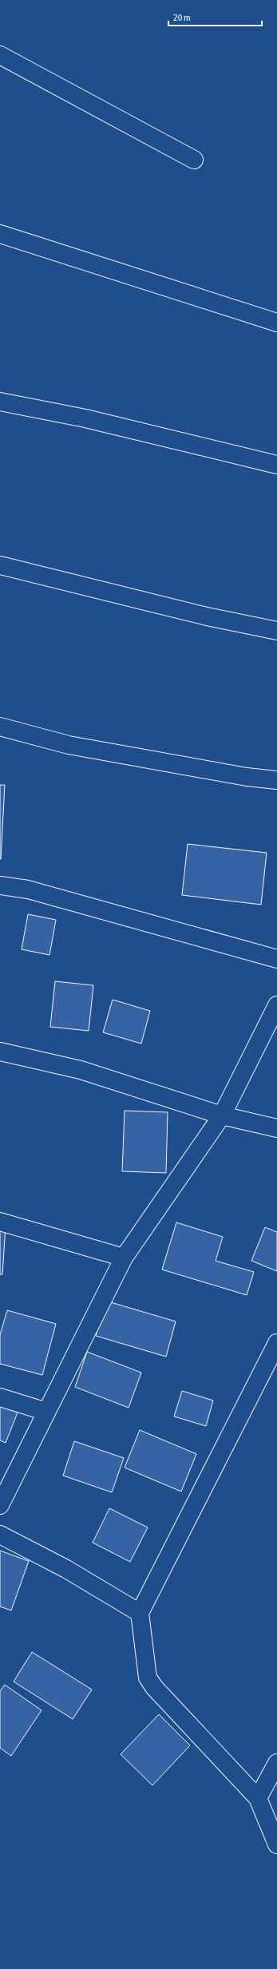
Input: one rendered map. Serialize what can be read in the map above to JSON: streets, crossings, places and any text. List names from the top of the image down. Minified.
{"scale_bar":"20 m"}
